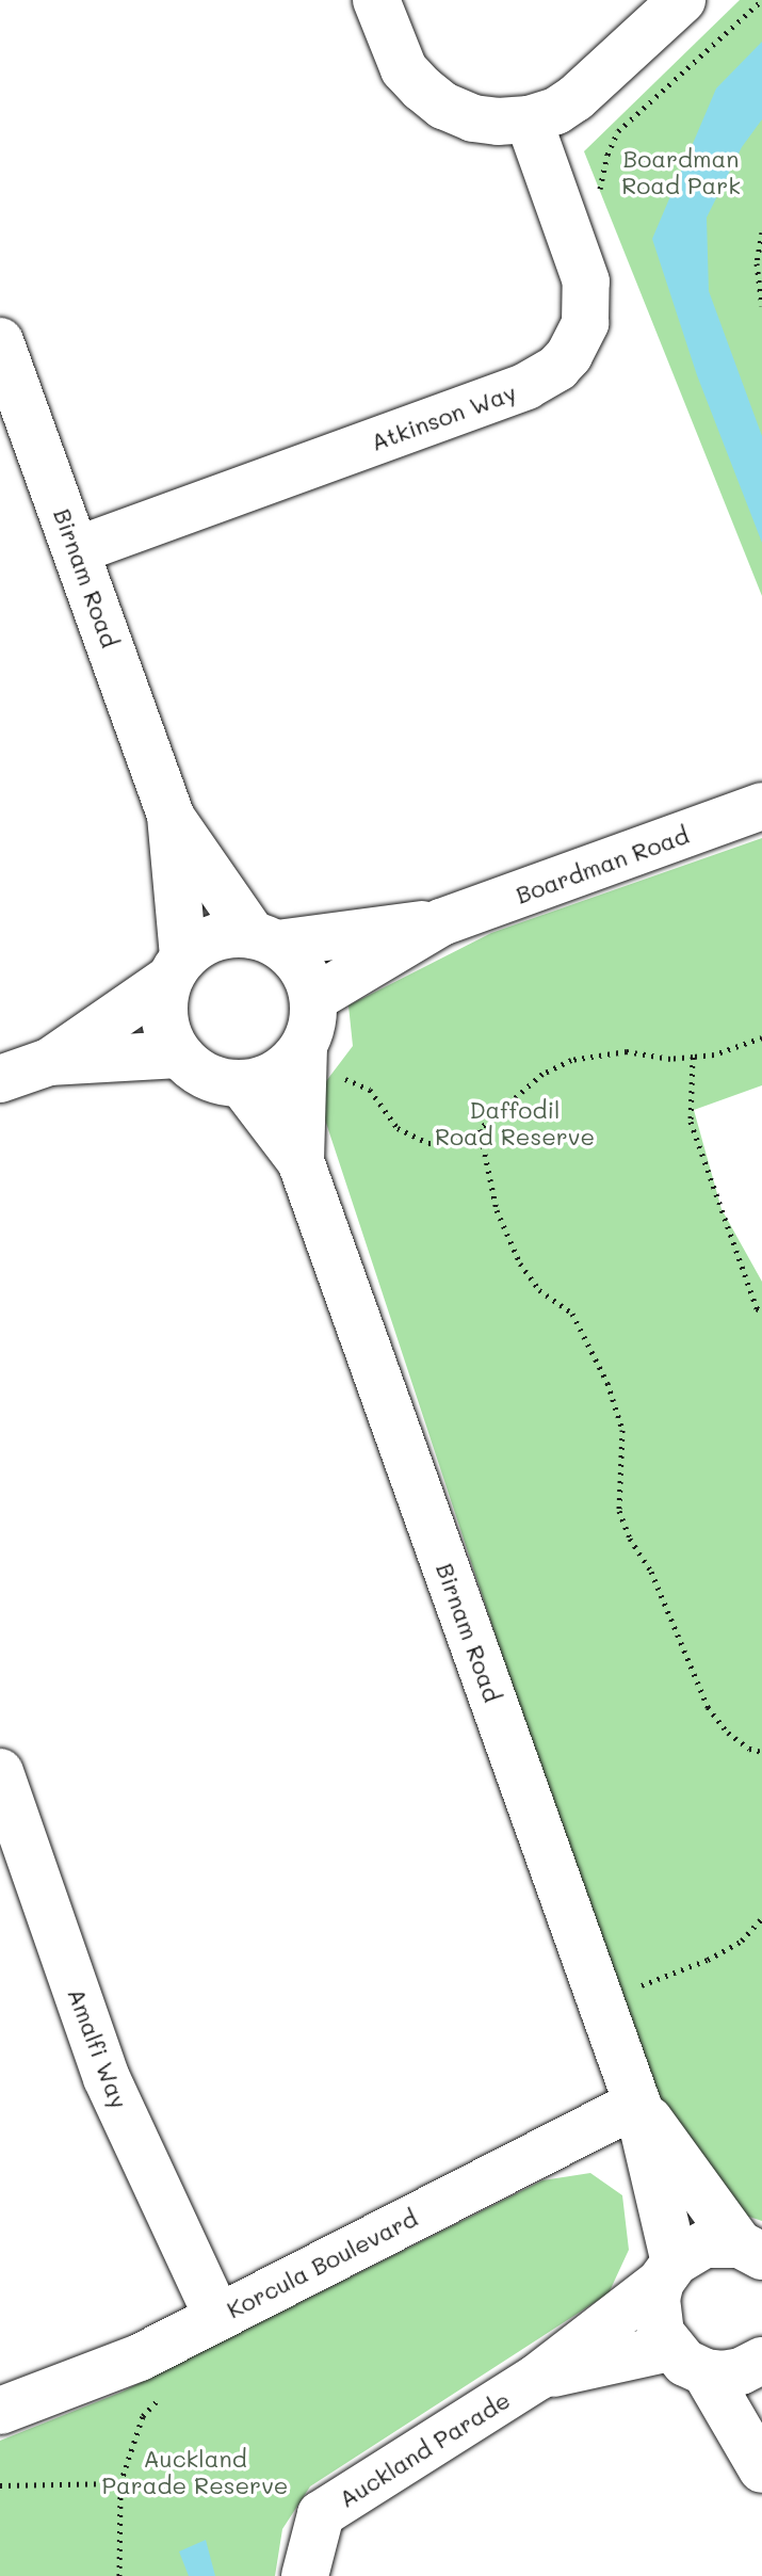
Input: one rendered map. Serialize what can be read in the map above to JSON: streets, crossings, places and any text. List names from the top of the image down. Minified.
{"streets":{"street":["Atkinson Way","Birnam Road","Boardman Road","Amalfi Way","Korcula Boulevard","Auckland Parade"]},"crossings":[["Atkinson Way","Birnam Road"],["Birnam Road","Boardman Road"],["Birnam Road","Korcula Boulevard"],["Birnam Road","Auckland Parade"],["Amalfi Way","Korcula Boulevard"]],"parks":["Boardman Road Park","Daffodil Road Reserve","Auckland Parade Reserve"]}
